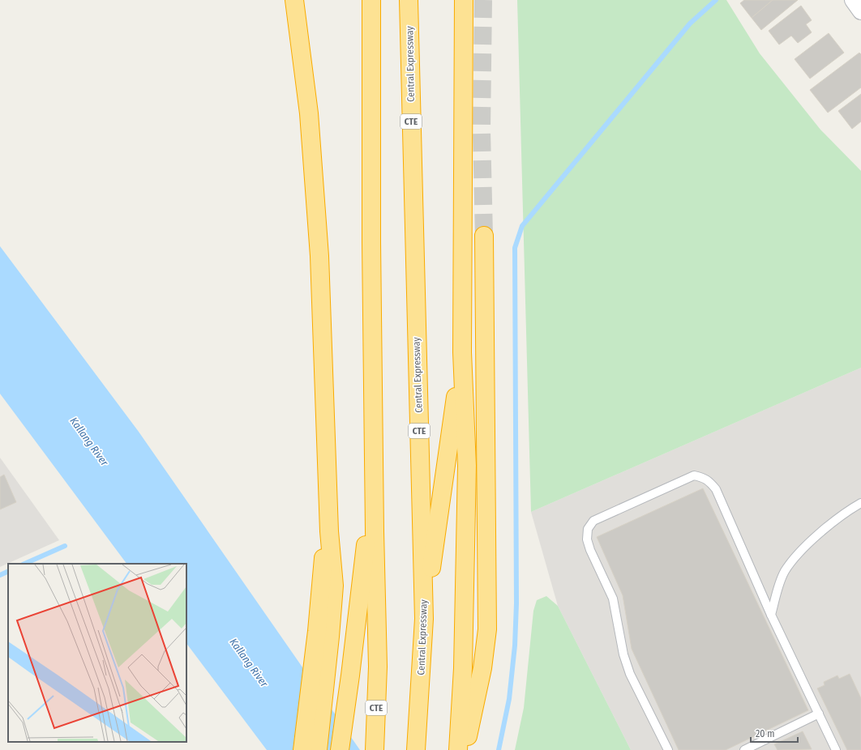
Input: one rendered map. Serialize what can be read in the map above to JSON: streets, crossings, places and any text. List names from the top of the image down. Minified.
{"streets":{"highway":["Central Expressway","CTE"]},"water":["Kallang River"],"scale_bar":"20 m"}
